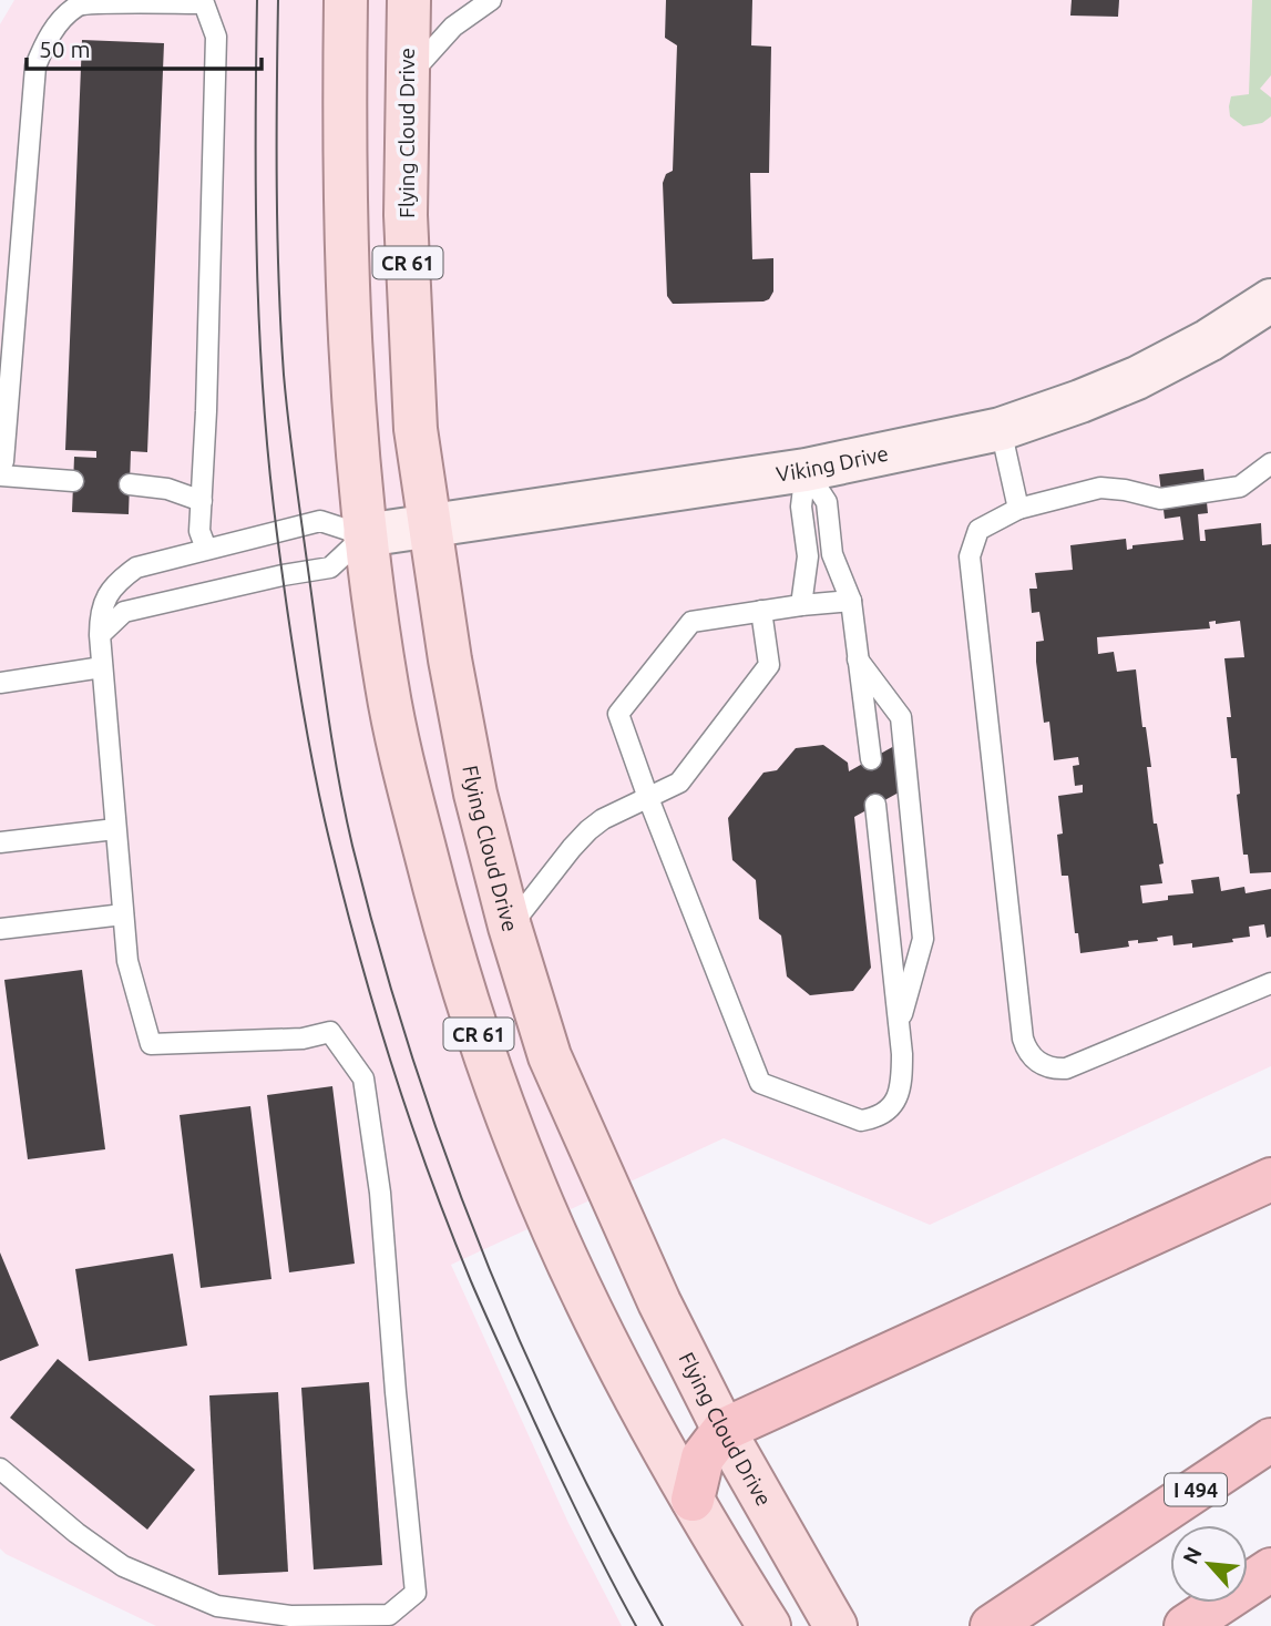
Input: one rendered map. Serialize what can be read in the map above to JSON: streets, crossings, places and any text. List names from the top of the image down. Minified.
{"streets":{"highway":["I 494"],"main road":["Flying Cloud Drive","CR 61"],"street":["Viking Drive"]},"crossings":[["Flying Cloud Drive","Viking Drive"],["CR 61","Viking Drive"]],"scale_bar":"50 m","north":"top left"}
